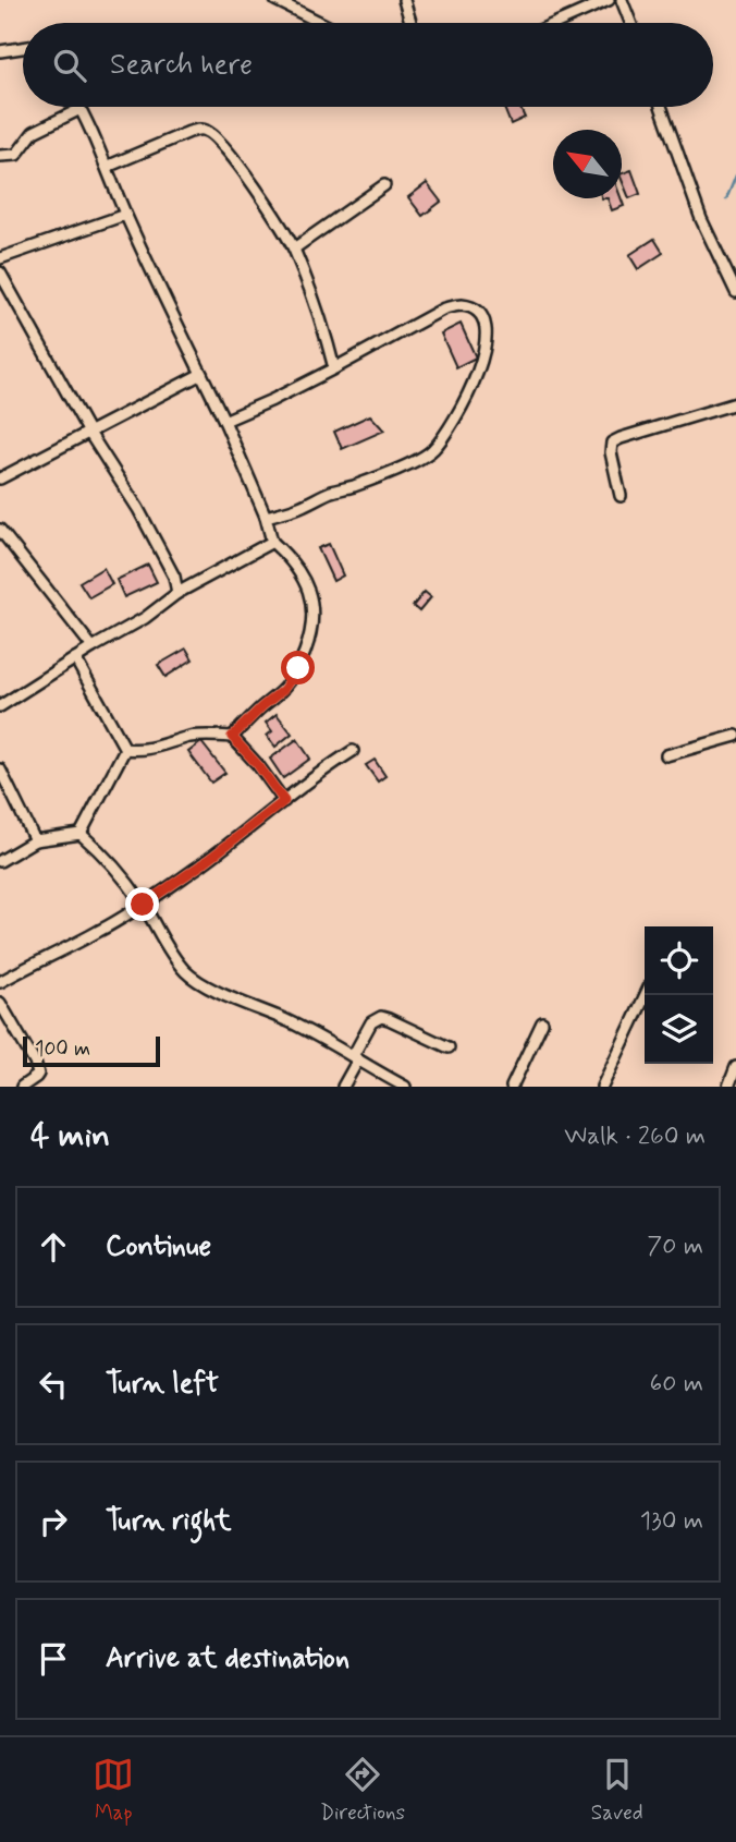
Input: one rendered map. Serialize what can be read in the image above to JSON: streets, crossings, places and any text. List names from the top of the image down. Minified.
{"scale_bar":"100 m","north":"top left","page":{"search":"Search here","scale":"100 m","heading":["4 min","Walk · 260 m"],"list":[["Continue","70 m"],["Turn left","60 m"],["Turn right","130 m"],"Arrive at destination"],"nav":["Map","Directions","Saved"]}}
